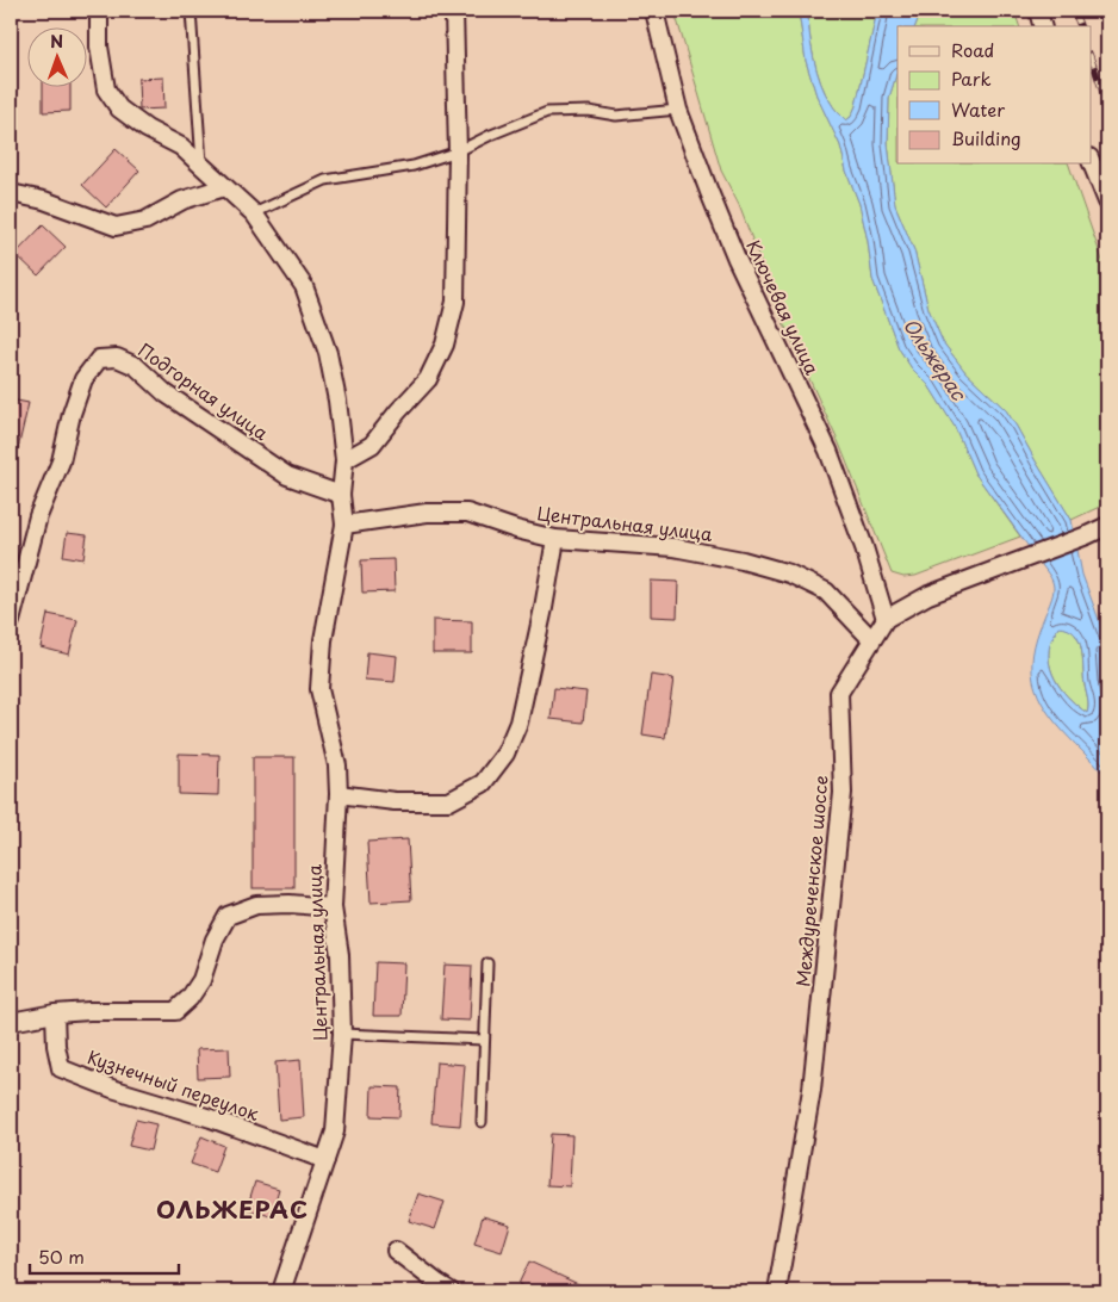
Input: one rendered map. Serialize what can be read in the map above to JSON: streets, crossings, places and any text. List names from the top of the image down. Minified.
{"streets":{"street":["Ключевая улица","Подгорная улица","Центральная улица","Междуреченское шоссе","Кузнечный переулок"]},"crossings":[["Ключевая улица","Междуреченское шоссе"],["Центральная улица","Междуреченское шоссе"],["Центральная улица","Кузнечный переулок"]],"districts":["ОЛЬЖЕРАС"],"water":["Ольжерас"],"legend":["Road","Park","Water","Building"],"scale_bar":"50 m","north":"top"}
